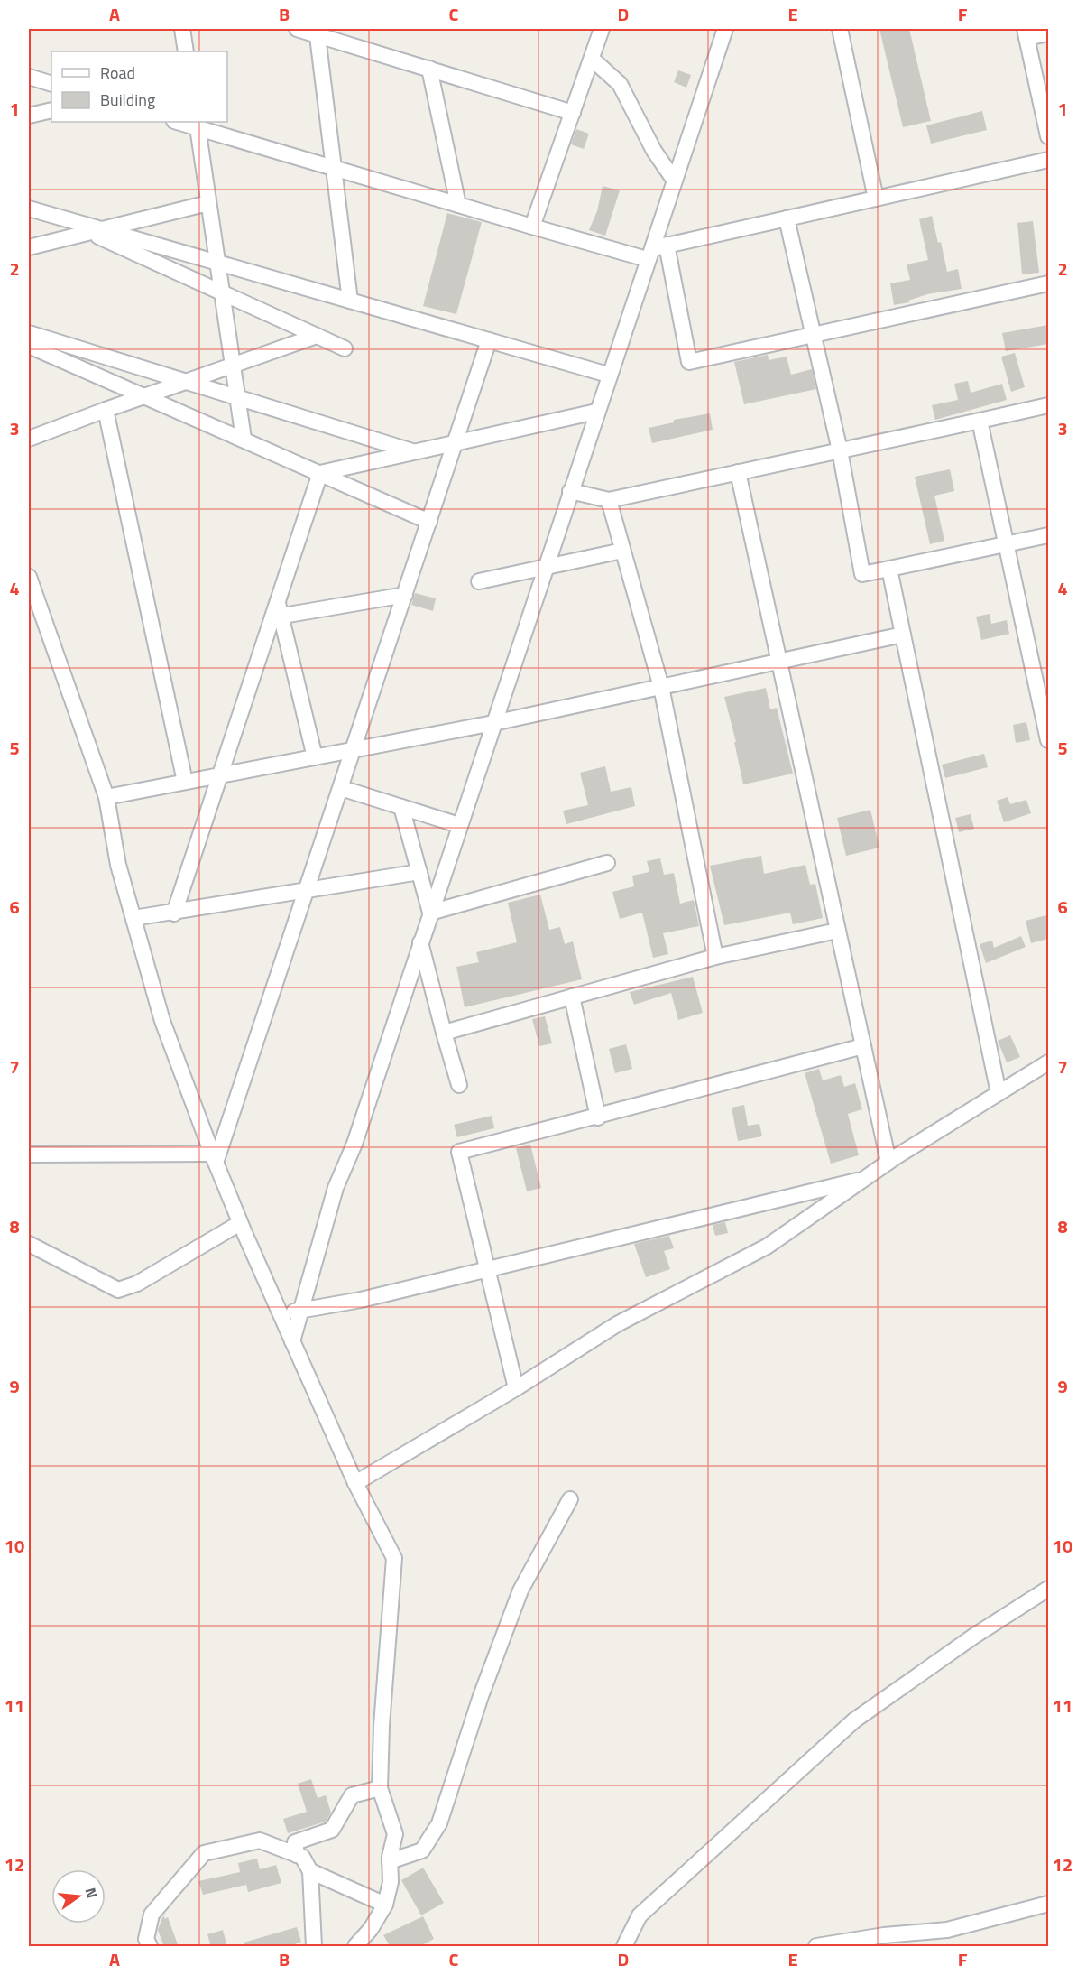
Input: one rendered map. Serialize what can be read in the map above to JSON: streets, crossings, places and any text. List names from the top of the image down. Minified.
{"legend":["Road","Building"],"north":"right","grid":{"columns":["A","B","C","D","E","F"],"rows":["1","2","3","4","5","6","7","8","9","10","11","12"]}}
